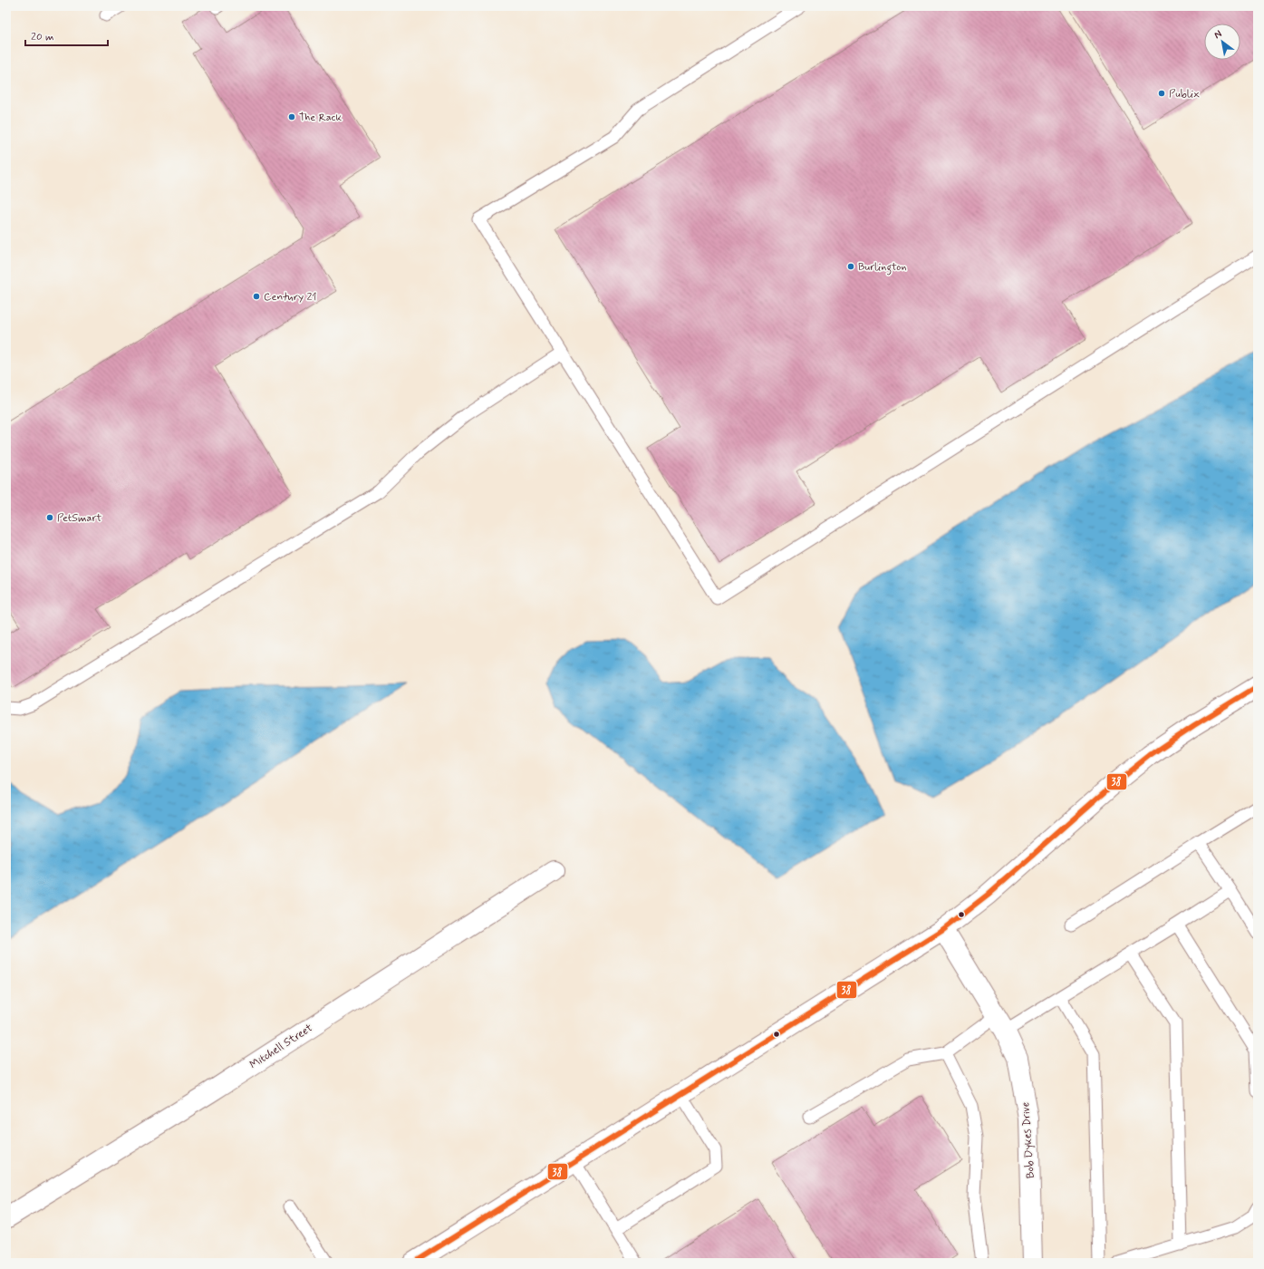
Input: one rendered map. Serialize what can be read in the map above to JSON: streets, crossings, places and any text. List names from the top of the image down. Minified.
{"streets":{"street":["Mitchell Street","Bob Dykes Drive"]},"places":["Publix","The Rack","Burlington","Century 21","PetSmart"],"lines":["transit line 38"],"scale_bar":"20 m","north":"top left"}
